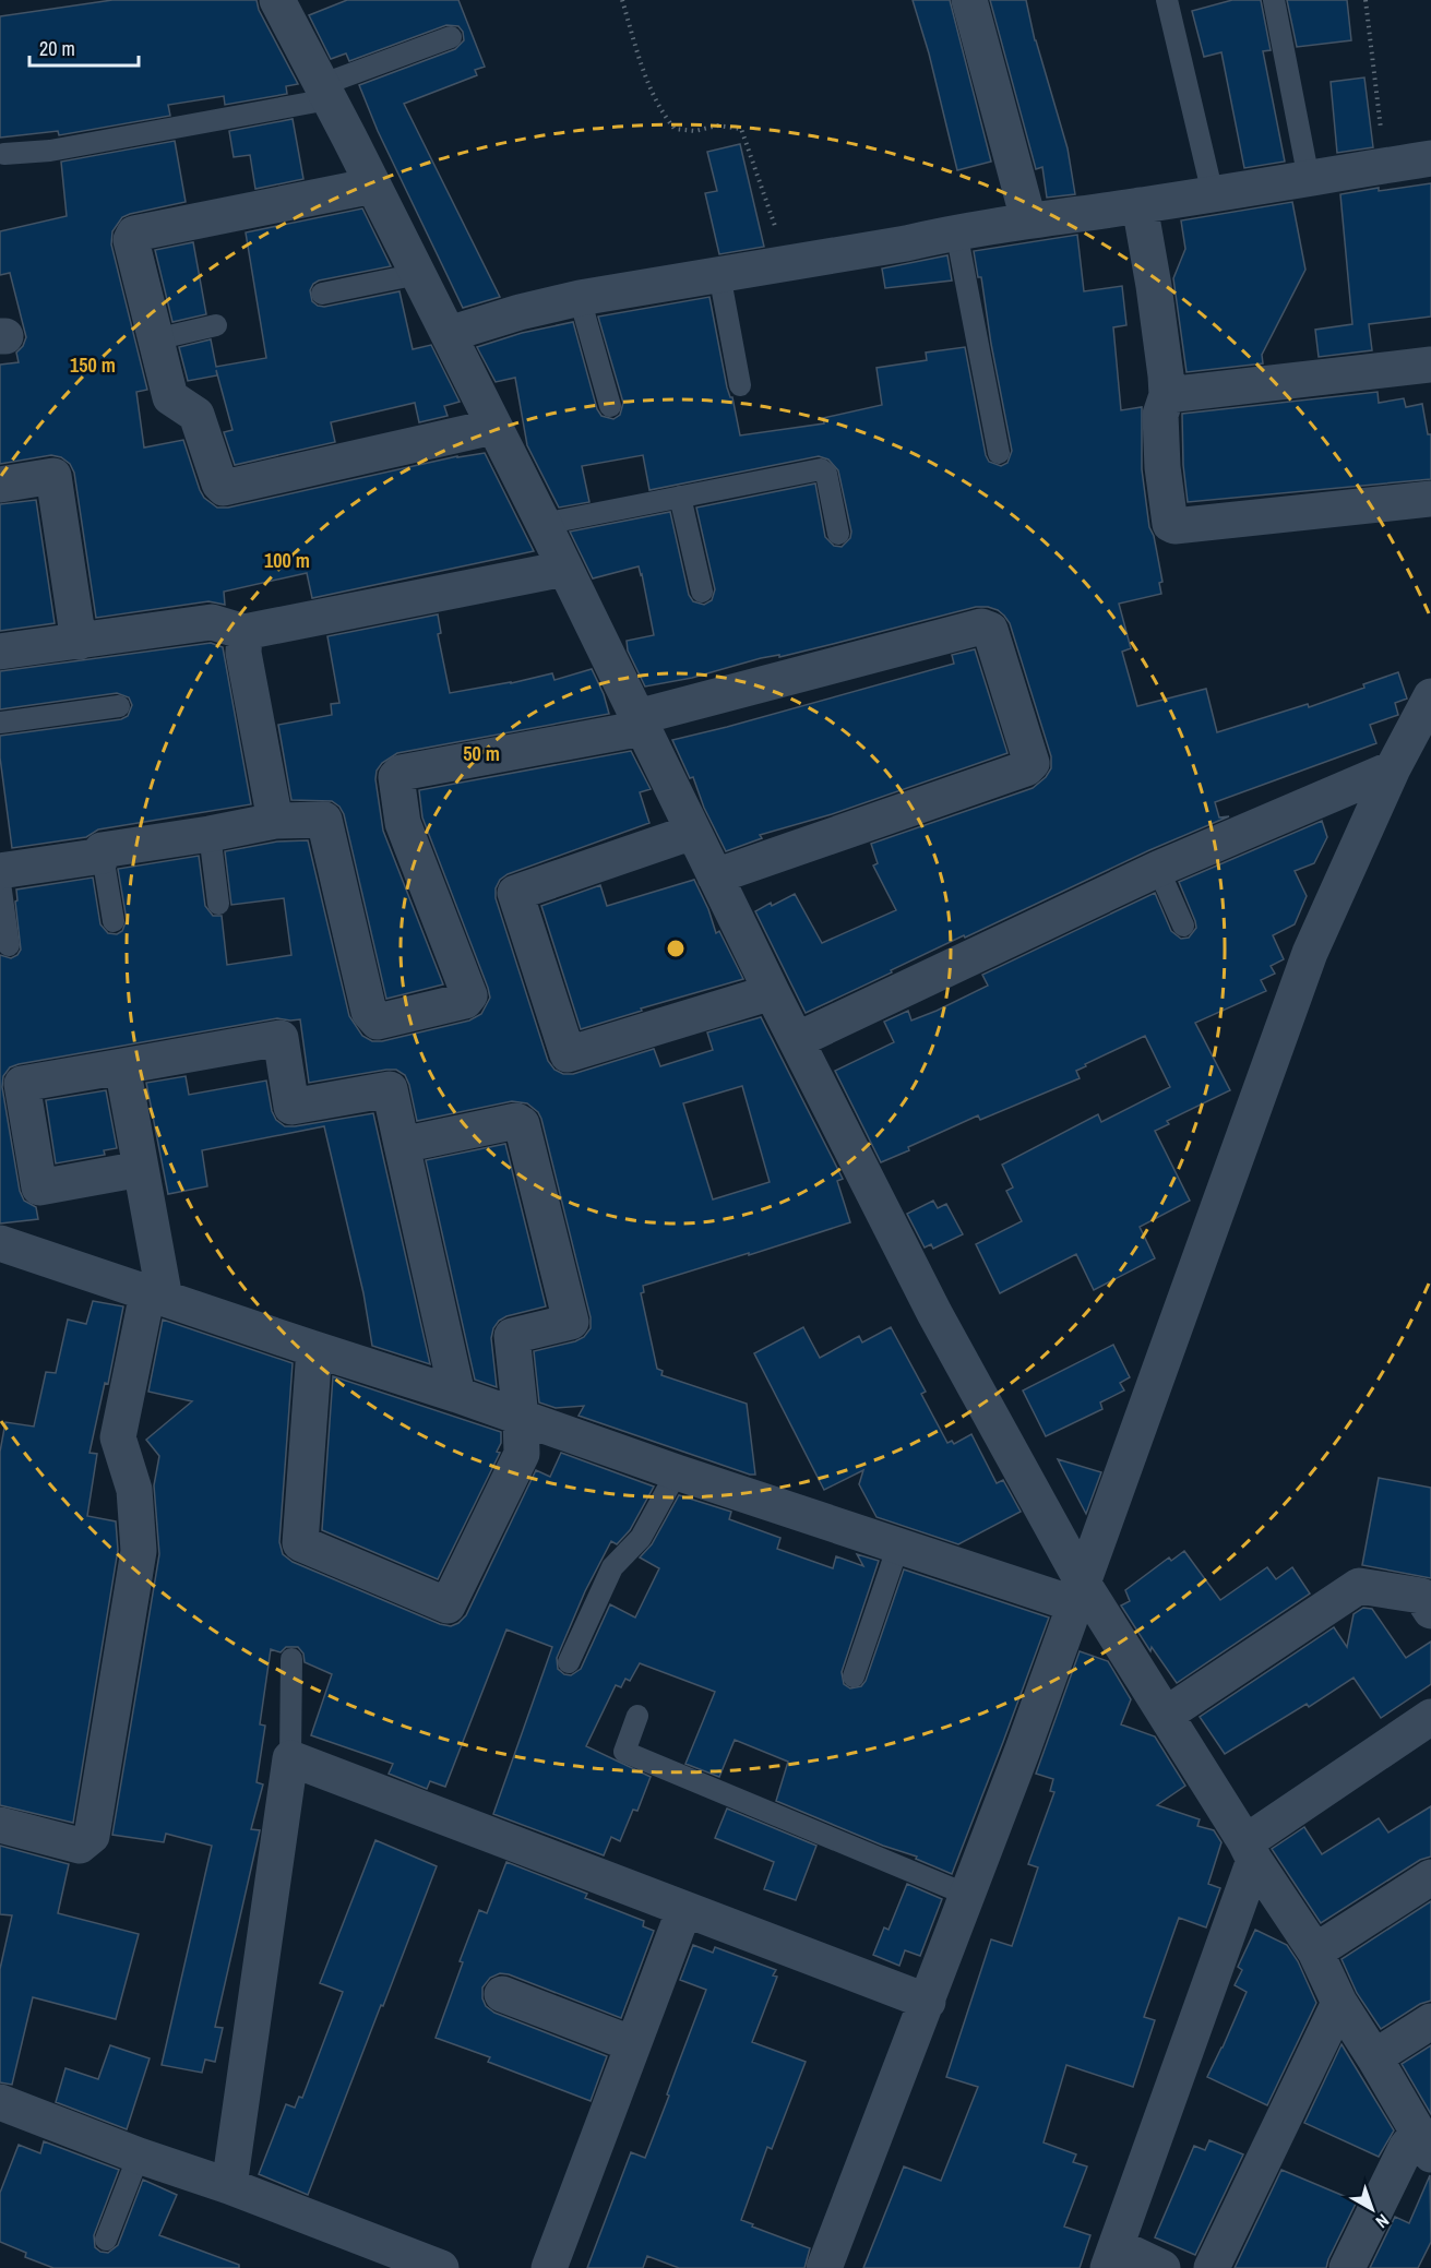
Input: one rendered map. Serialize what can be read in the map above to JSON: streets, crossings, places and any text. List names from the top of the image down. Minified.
{"scale_bar":"20 m","north":"bottom right","rings":["150 m","100 m","50 m"]}
